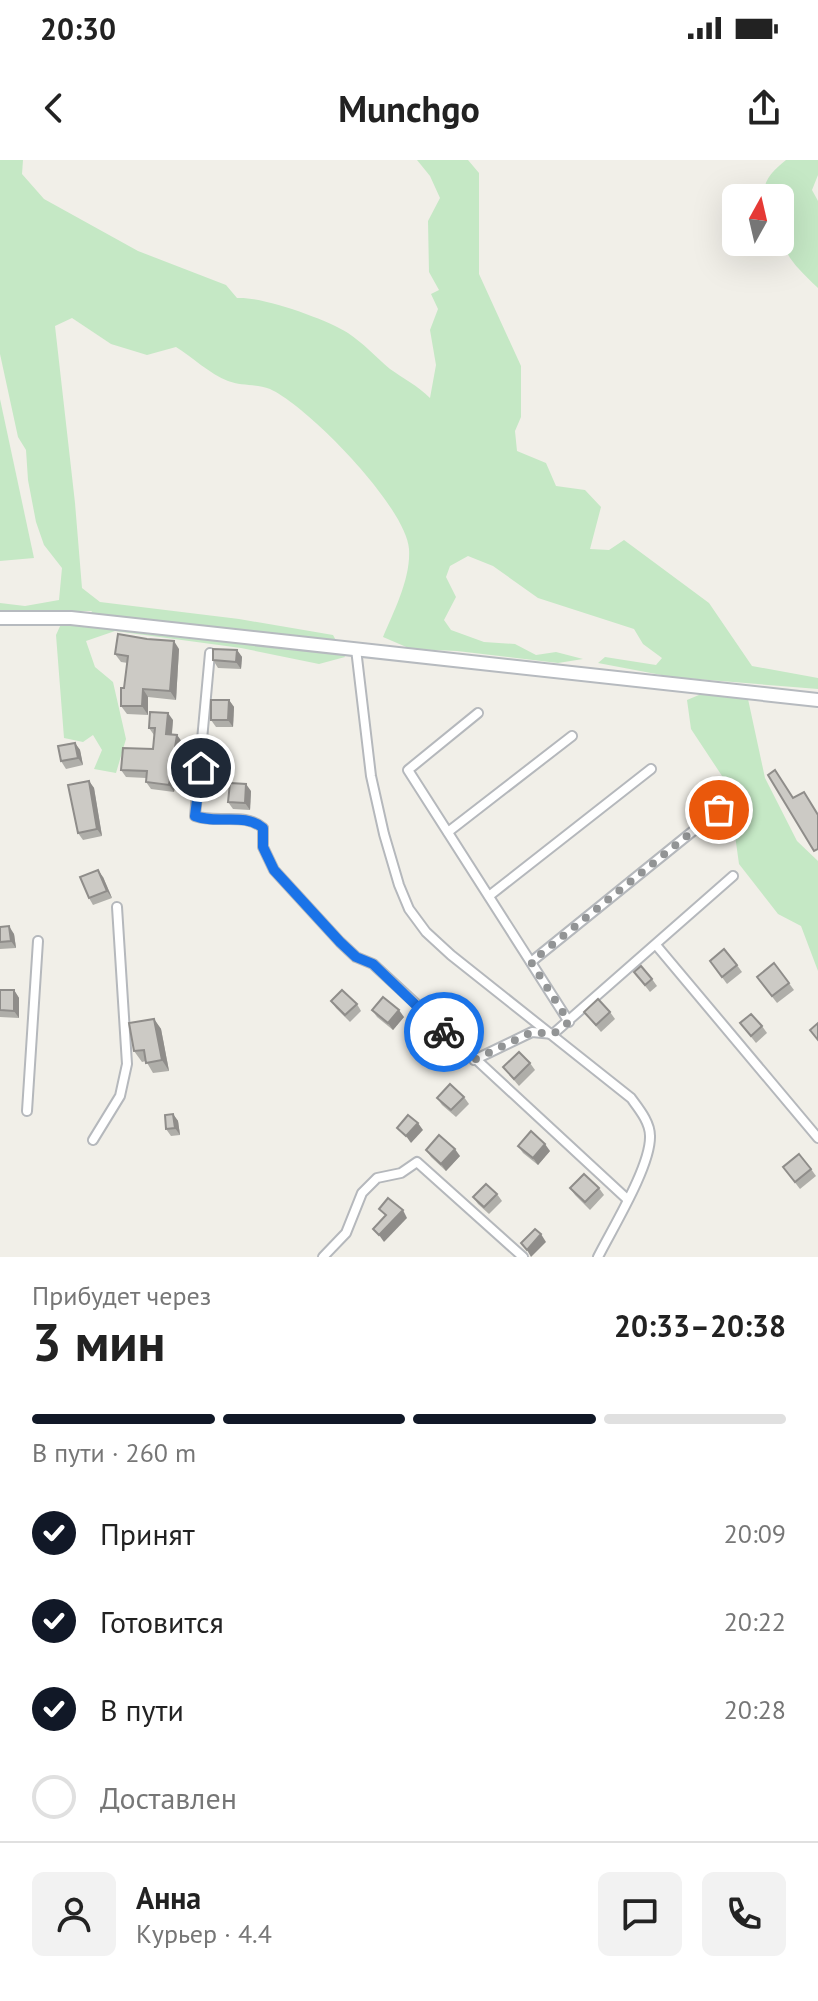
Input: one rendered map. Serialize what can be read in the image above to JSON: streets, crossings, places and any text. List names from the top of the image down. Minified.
{"north":"top","page":{"status":"20:30","header":"Munchgo","heading":["3 мин","Прибудет через","20:33–20:38"],"panel":["Анна","Курьер · 4.4"],"bar":"В пути · 260 m","list":[["Принят","20:09"],["Готовится","20:22"],["В пути","20:28"],"Доставлен"]}}
